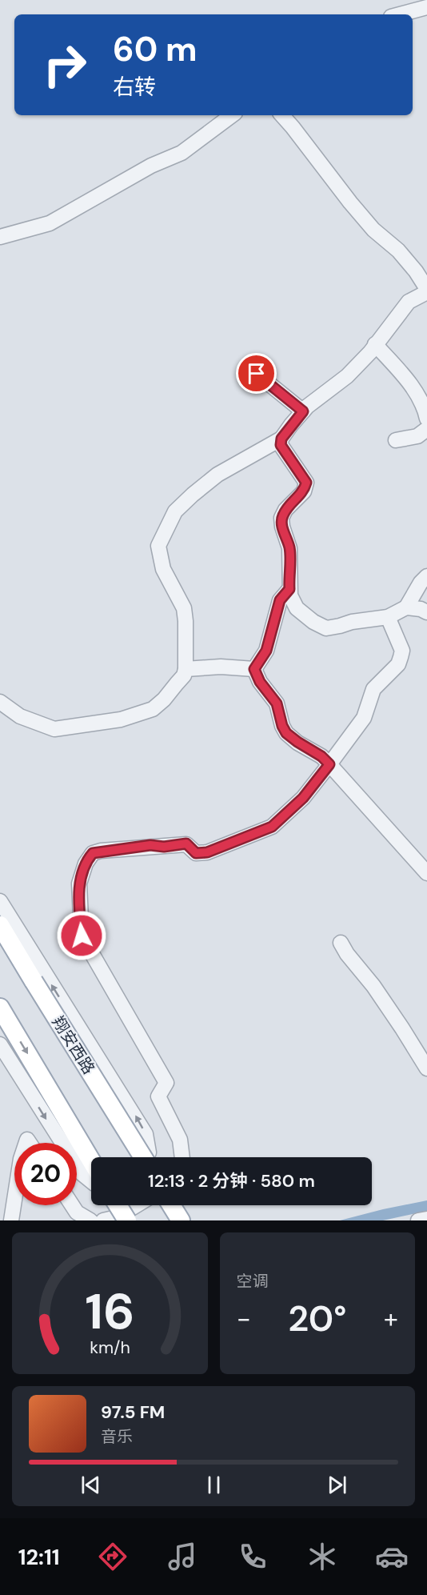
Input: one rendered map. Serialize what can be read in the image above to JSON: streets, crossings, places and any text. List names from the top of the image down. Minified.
{"streets":{"main road":["翔安西路"]},"page":{"turn":["60 m","右转"],"limit":"20","trip":"12:13 · 2 分钟 · 580 m","tile":"空调","heat":["−","20°","+"],"song":["97.5 FM","音乐"],"tabs":"12:11","gauge":["16","km/h"]}}
